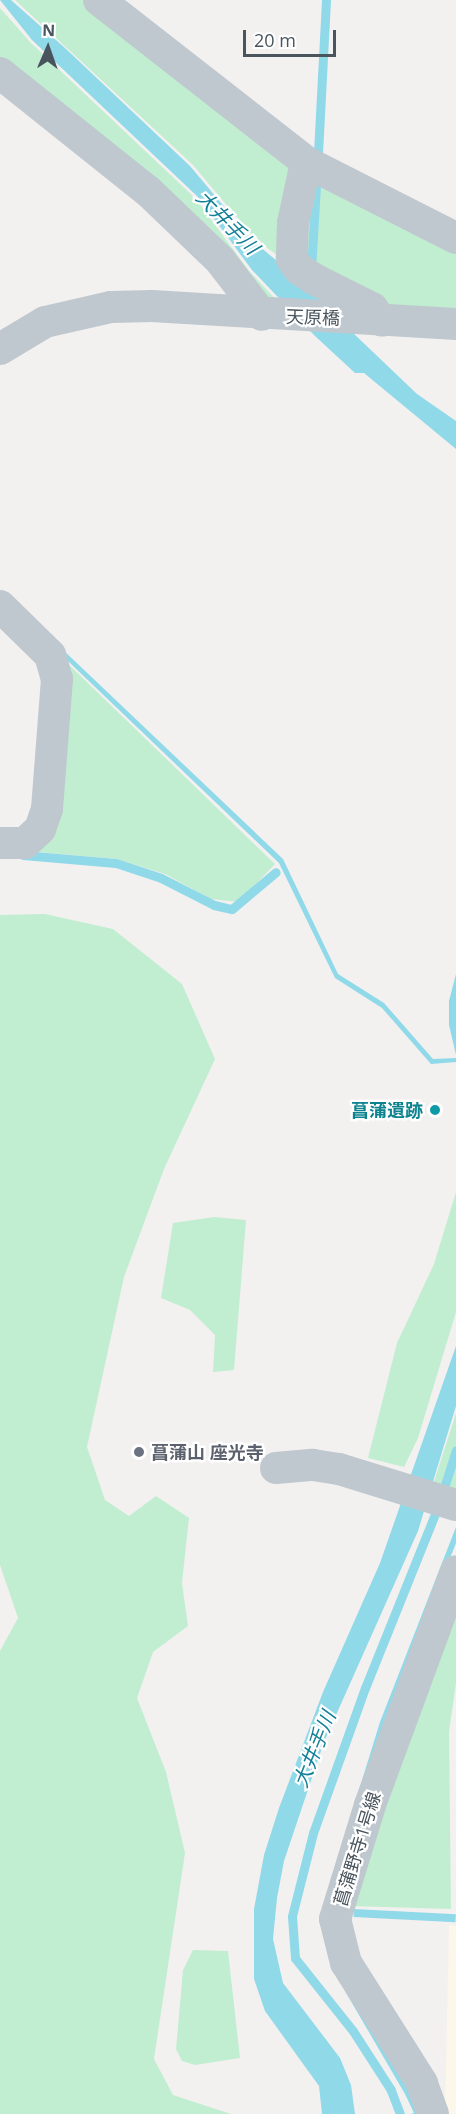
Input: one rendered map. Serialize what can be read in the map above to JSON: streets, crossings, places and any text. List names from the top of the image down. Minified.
{"streets":{"street":["天原橋","菖蒲野寺1号線"]},"water":["大井手川"],"places":["菖蒲遺跡","菖蒲山 座光寺"],"scale_bar":"20 m","north":"top"}
